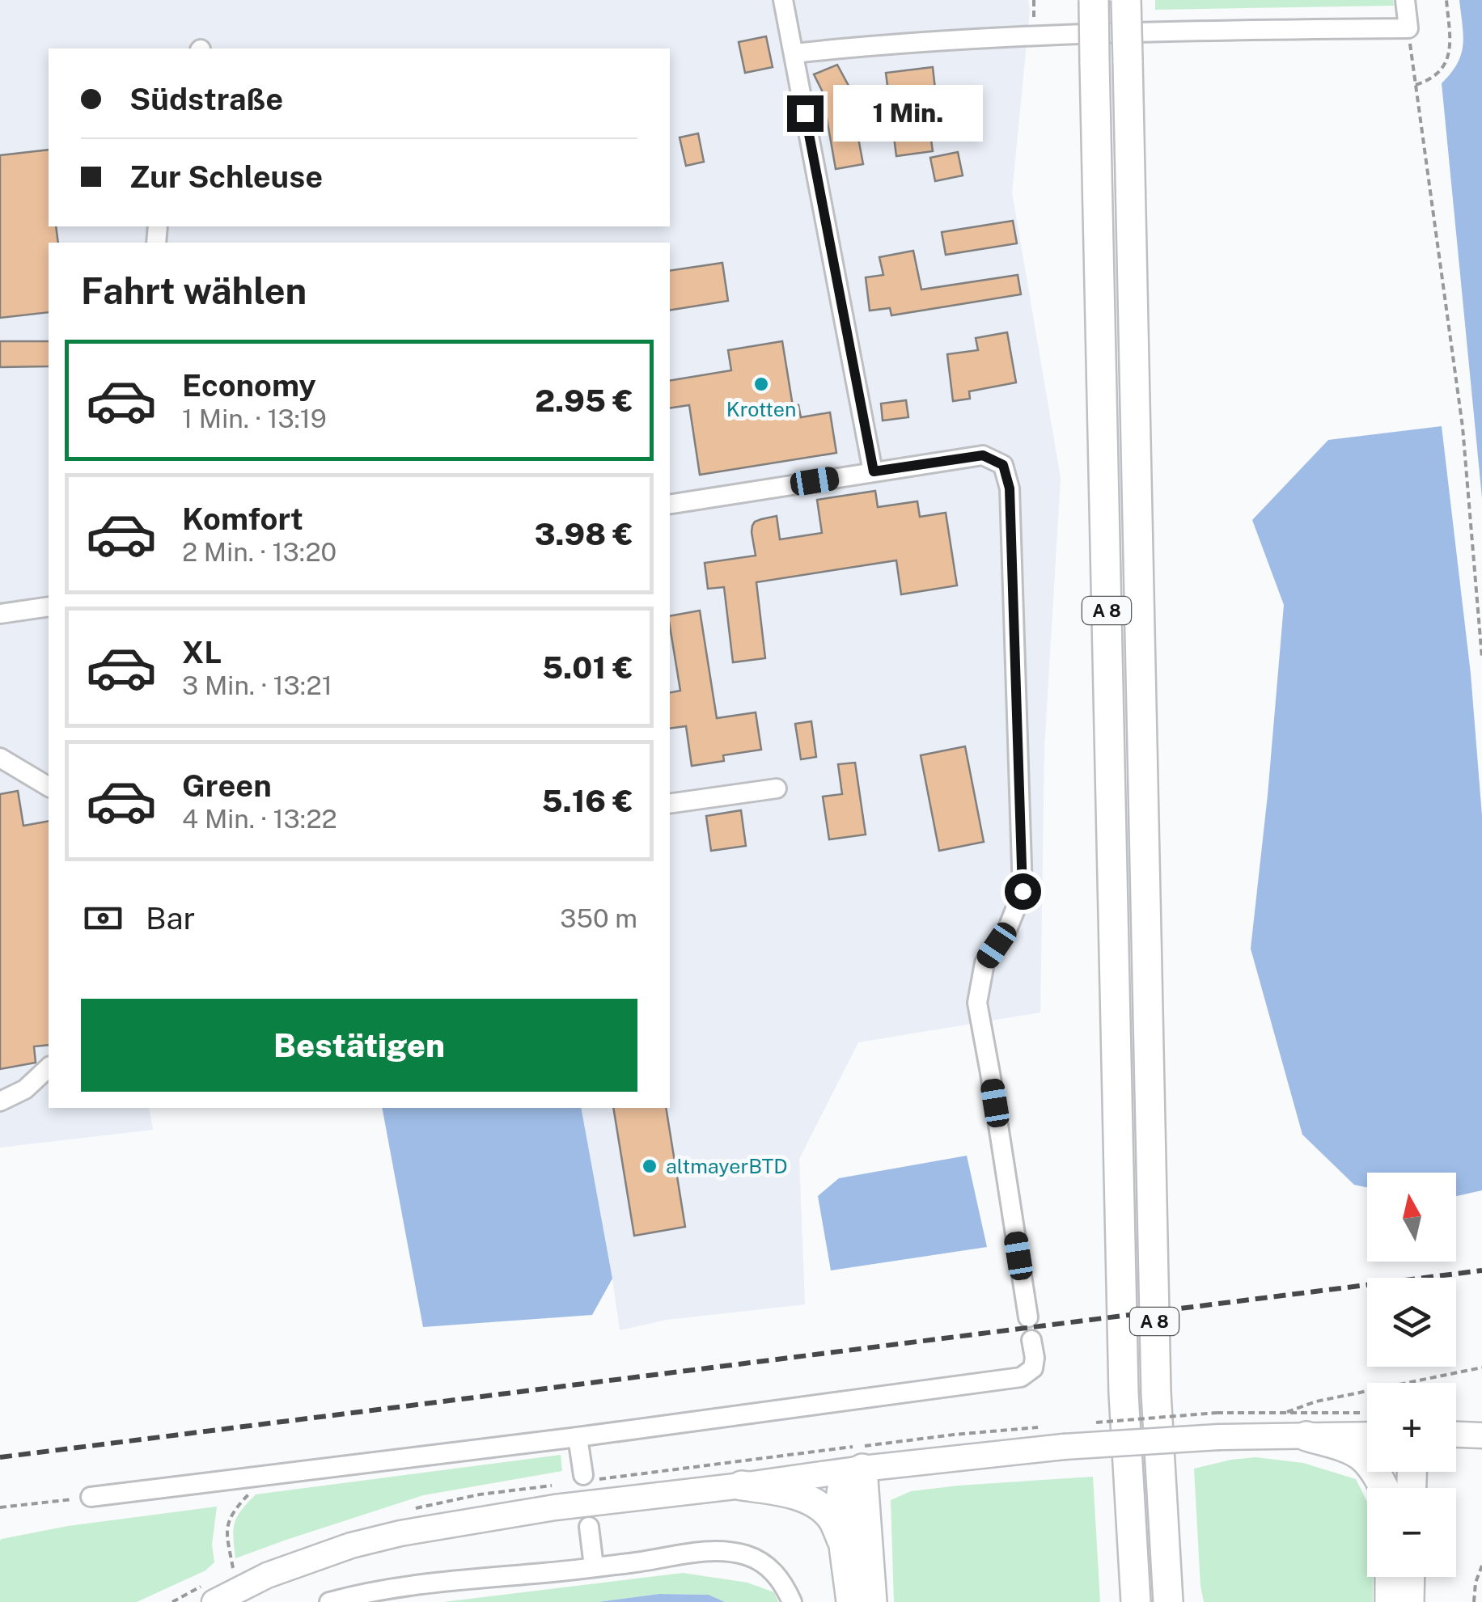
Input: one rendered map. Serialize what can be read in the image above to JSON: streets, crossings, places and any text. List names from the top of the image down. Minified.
{"streets":{"highway":["A 8"]},"places":["Krotten","altmayerBTD"],"north":"top","page":{"banner":["Südstraße","Zur Schleuse"],"bubble":"1 Min.","heading":"Fahrt wählen","list":[{"name":"Economy","note":"1 Min. · 13:19","value":"2.95 €"},{"name":"Komfort","note":"2 Min. · 13:20","value":"3.98 €"},{"name":"XL","note":"3 Min. · 13:21","value":"5.01 €"},{"name":"Green","note":"4 Min. · 13:22","value":"5.16 €"}],"pay":["Bar","350 m"],"buttons":"Bestätigen","map_buttons":["+","−"]}}
